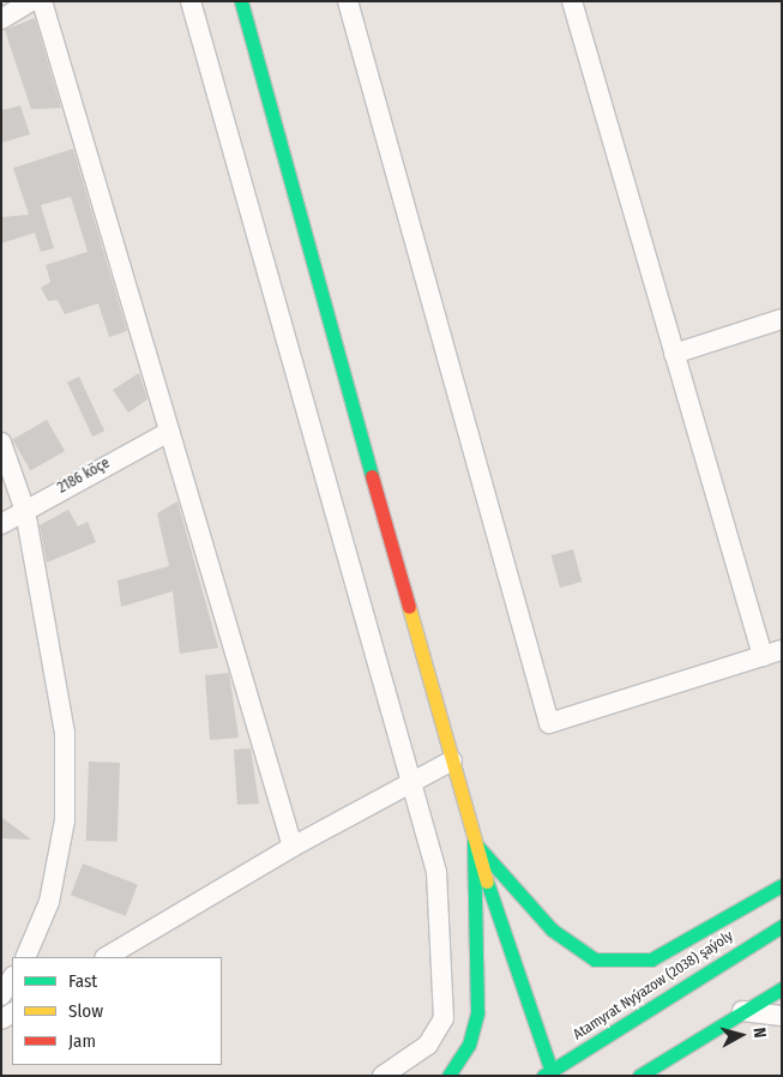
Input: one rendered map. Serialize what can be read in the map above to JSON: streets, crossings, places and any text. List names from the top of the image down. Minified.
{"streets":{"main road":["Atamyrat Nyýazow (2038) şaýoly"],"street":["2186 köçe"]},"legend":["Fast","Slow","Jam"],"north":"right"}
